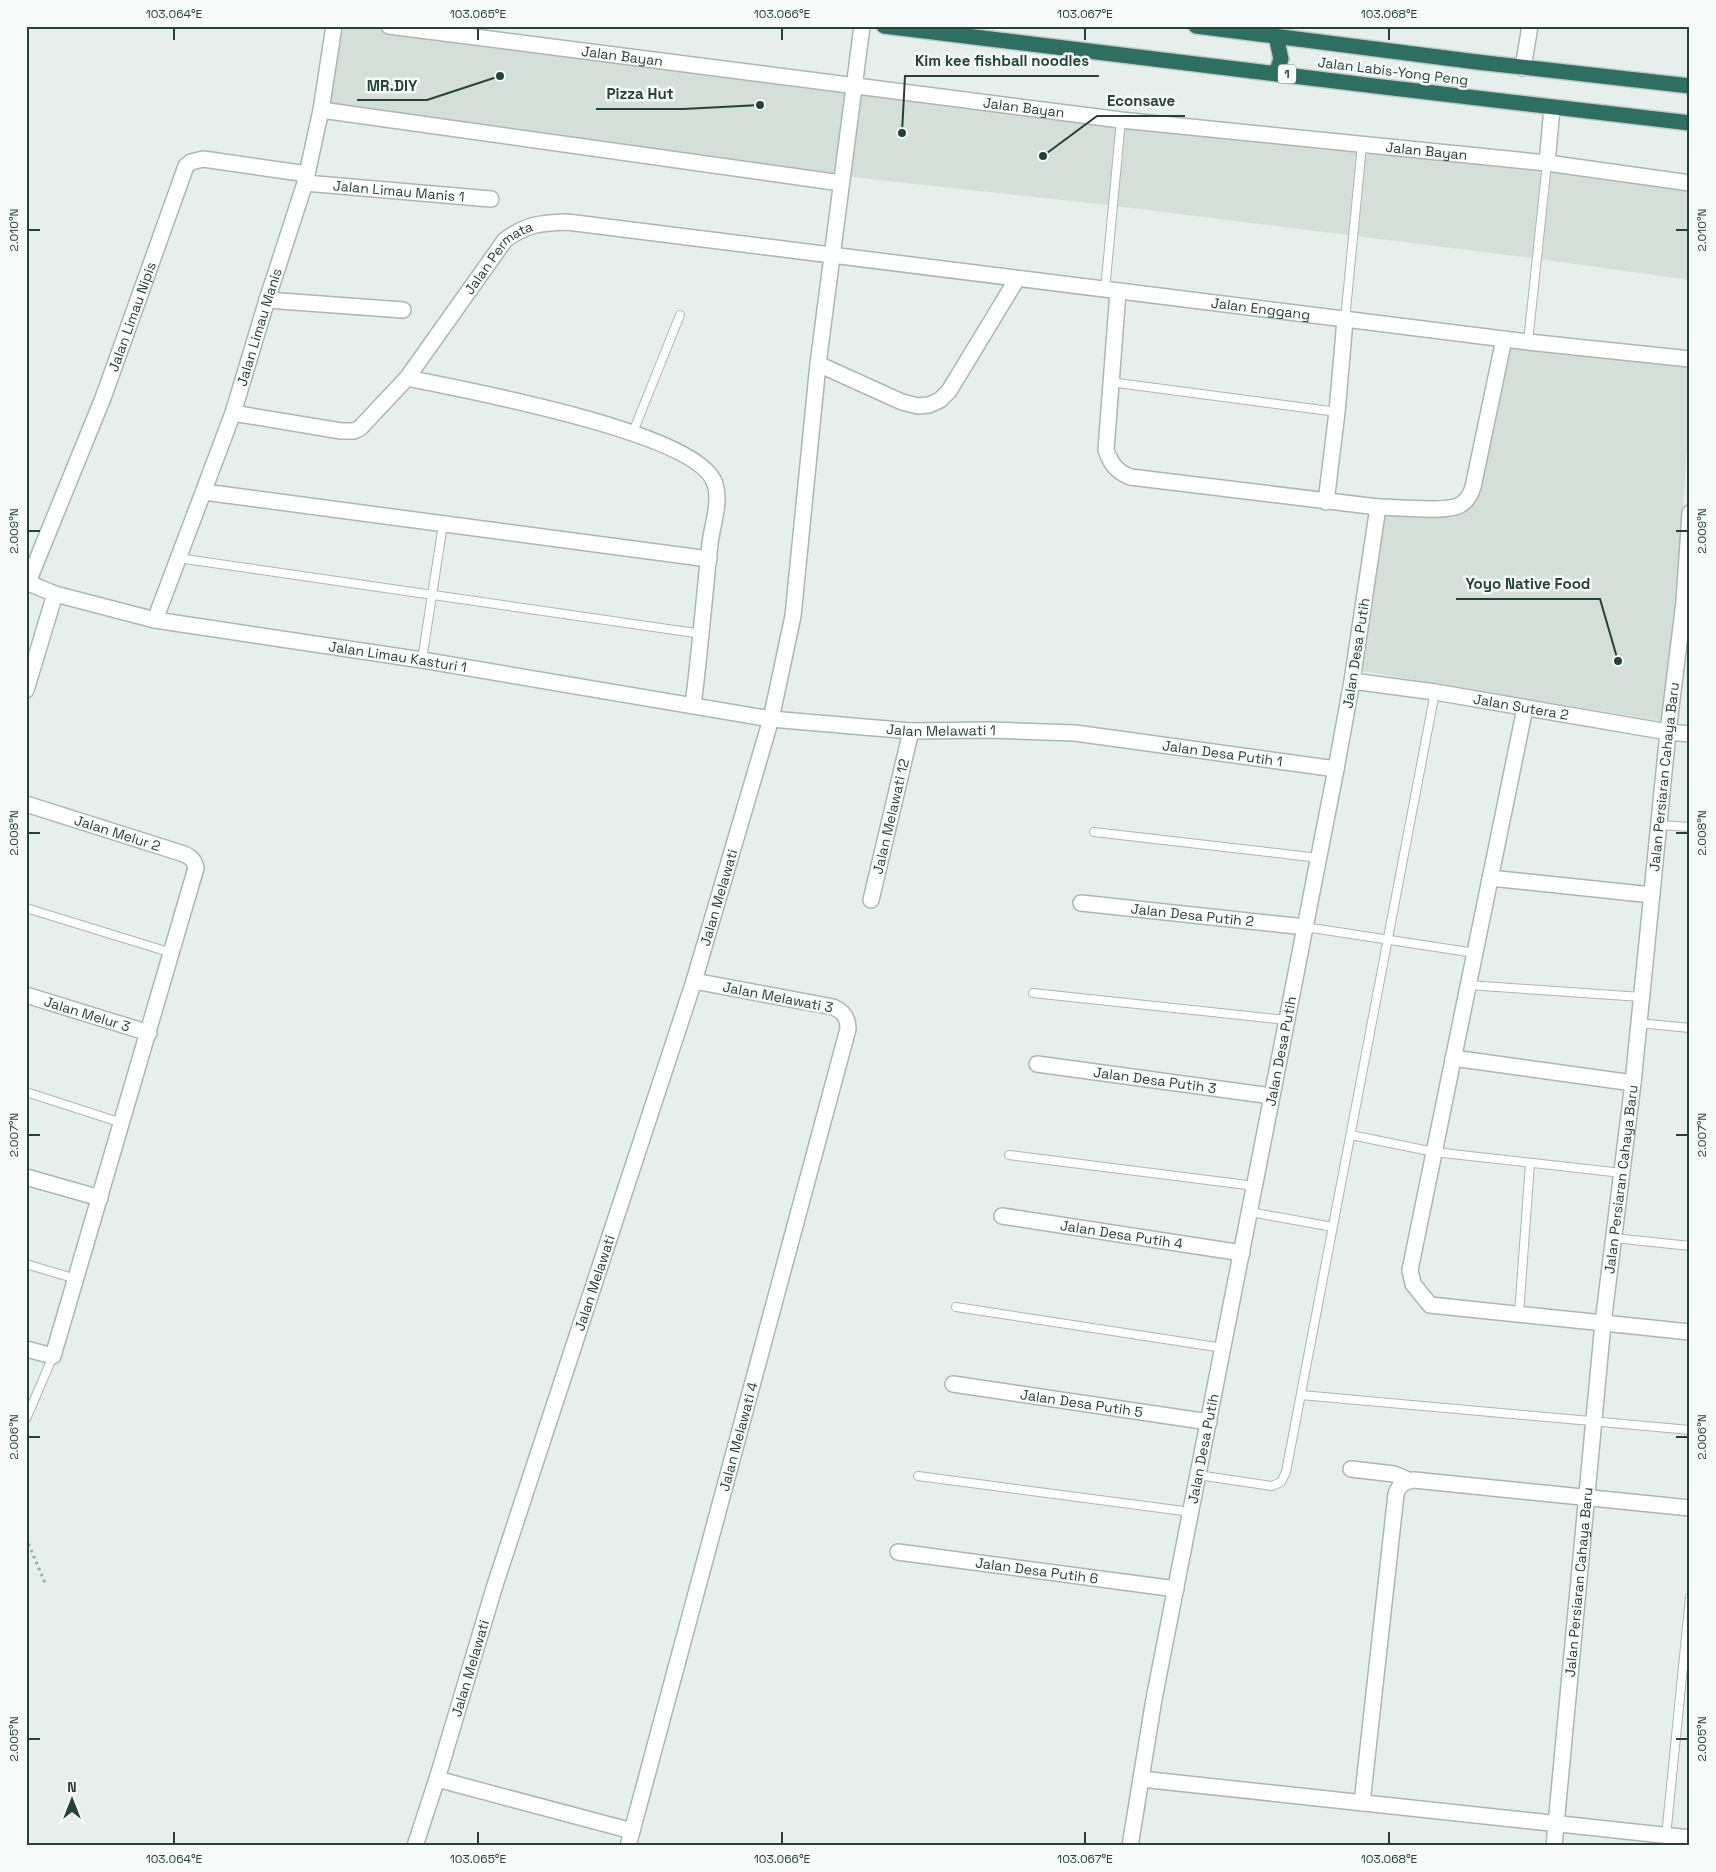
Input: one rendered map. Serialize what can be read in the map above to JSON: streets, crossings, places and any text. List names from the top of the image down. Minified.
{"streets":{"highway":["Jalan Labis-Yong Peng","1"],"street":["Jalan Bayan","Jalan Limau Manis 1","Jalan Permata","Jalan Enggang","Jalan Limau Nipis","Jalan Limau Manis","Jalan Desa Putih","Jalan Limau Kasturi 1","Jalan Sutera 2","Jalan Melawati 1","Jalan Desa Putih 1","Jalan Persiaran Cahaya Baru","Jalan Melawati 12","Jalan Melur 2","Jalan Melawati","Jalan Desa Putih 2","Jalan Melawati 3","Jalan Melur 3","Jalan Desa Putih 3","Jalan Desa Putih 4","Jalan Desa Putih 5","Jalan Melawati 4","Jalan Desa Putih 6"]},"crossings":[["Jalan Bayan","Jalan Melawati"],["Jalan Limau Manis 1","Jalan Limau Nipis"],["Jalan Limau Manis 1","Jalan Limau Manis"],["Jalan Permata","Jalan Enggang"],["Jalan Permata","Jalan Limau Manis"],["Jalan Permata","Jalan Melawati"],["Jalan Enggang","Jalan Melawati"],["Jalan Limau Nipis","Jalan Limau Manis"],["Jalan Limau Nipis","Jalan Limau Kasturi 1"],["Jalan Limau Manis","Jalan Limau Kasturi 1"],["Jalan Desa Putih","Jalan Sutera 2"],["Jalan Desa Putih","Jalan Desa Putih 1"],["Jalan Desa Putih","Jalan Desa Putih 2"],["Jalan Desa Putih","Jalan Desa Putih 3"],["Jalan Desa Putih","Jalan Desa Putih 4"],["Jalan Desa Putih","Jalan Desa Putih 5"],["Jalan Desa Putih","Jalan Desa Putih 6"],["Jalan Limau Kasturi 1","Jalan Melawati 1"],["Jalan Limau Kasturi 1","Jalan Melawati"],["Jalan Sutera 2","Jalan Persiaran Cahaya Baru"],["Jalan Melawati 1","Jalan Desa Putih 1"],["Jalan Melawati 1","Jalan Melawati 12"],["Jalan Melawati 1","Jalan Melawati"],["Jalan Melawati","Jalan Melawati 3"],["Jalan Melawati 3","Jalan Melawati 4"]],"places":["MR.DIY","Pizza Hut","Kim kee fishball noodles","Econsave","Yoyo Native Food"],"north":"top","coordinates":["103.064°E","103.065°E","103.066°E","103.067°E","103.068°E","2.010°N","2.009°N","2.008°N","2.007°N","2.006°N","2.005°N"]}
